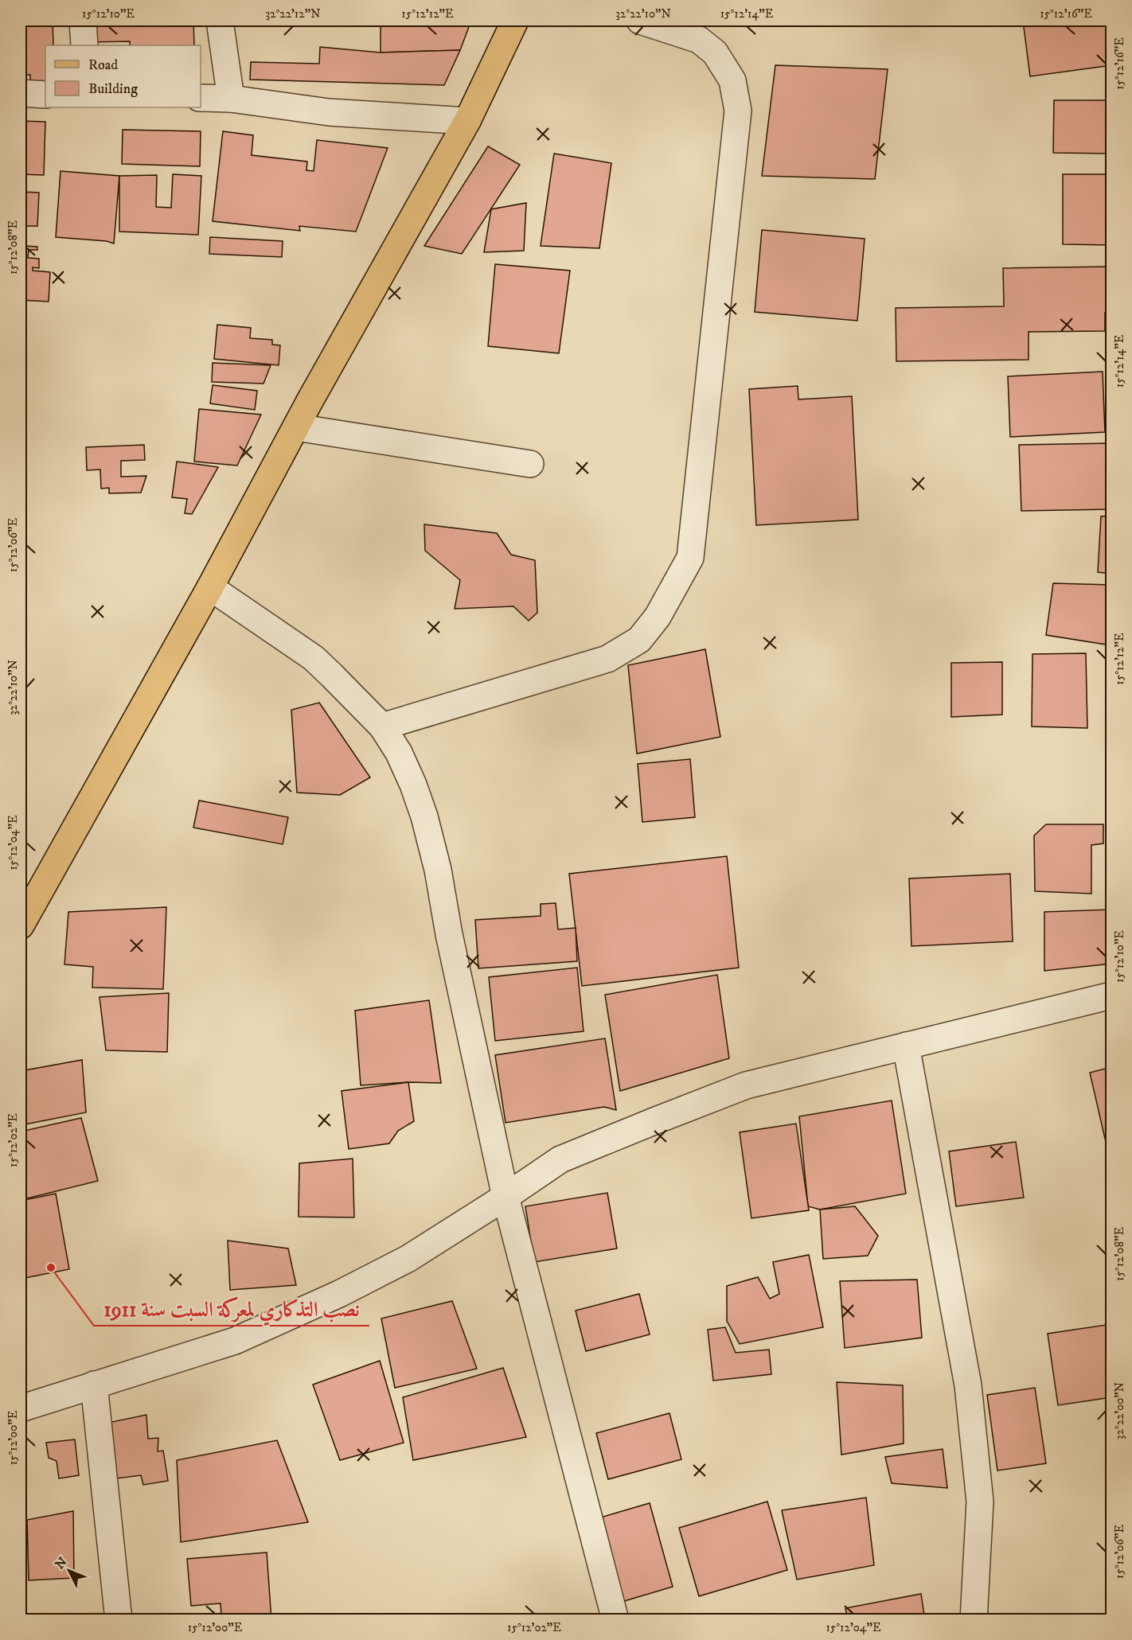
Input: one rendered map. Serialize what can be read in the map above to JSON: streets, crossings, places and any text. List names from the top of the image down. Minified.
{"places":["نصب التذكاري لمعركة السبت سنة 1911"],"legend":["Road","Building"],"north":"top left","coordinates":["15°12'10\"E","32°22'12\"N","15°12'12\"E","32°22'10\"N","15°12'14\"E","15°12'16\"E","15°12'08\"E","15°12'06\"E","15°12'04\"E","15°12'02\"E","32°22'00\"N","15°12'00\"E"]}
